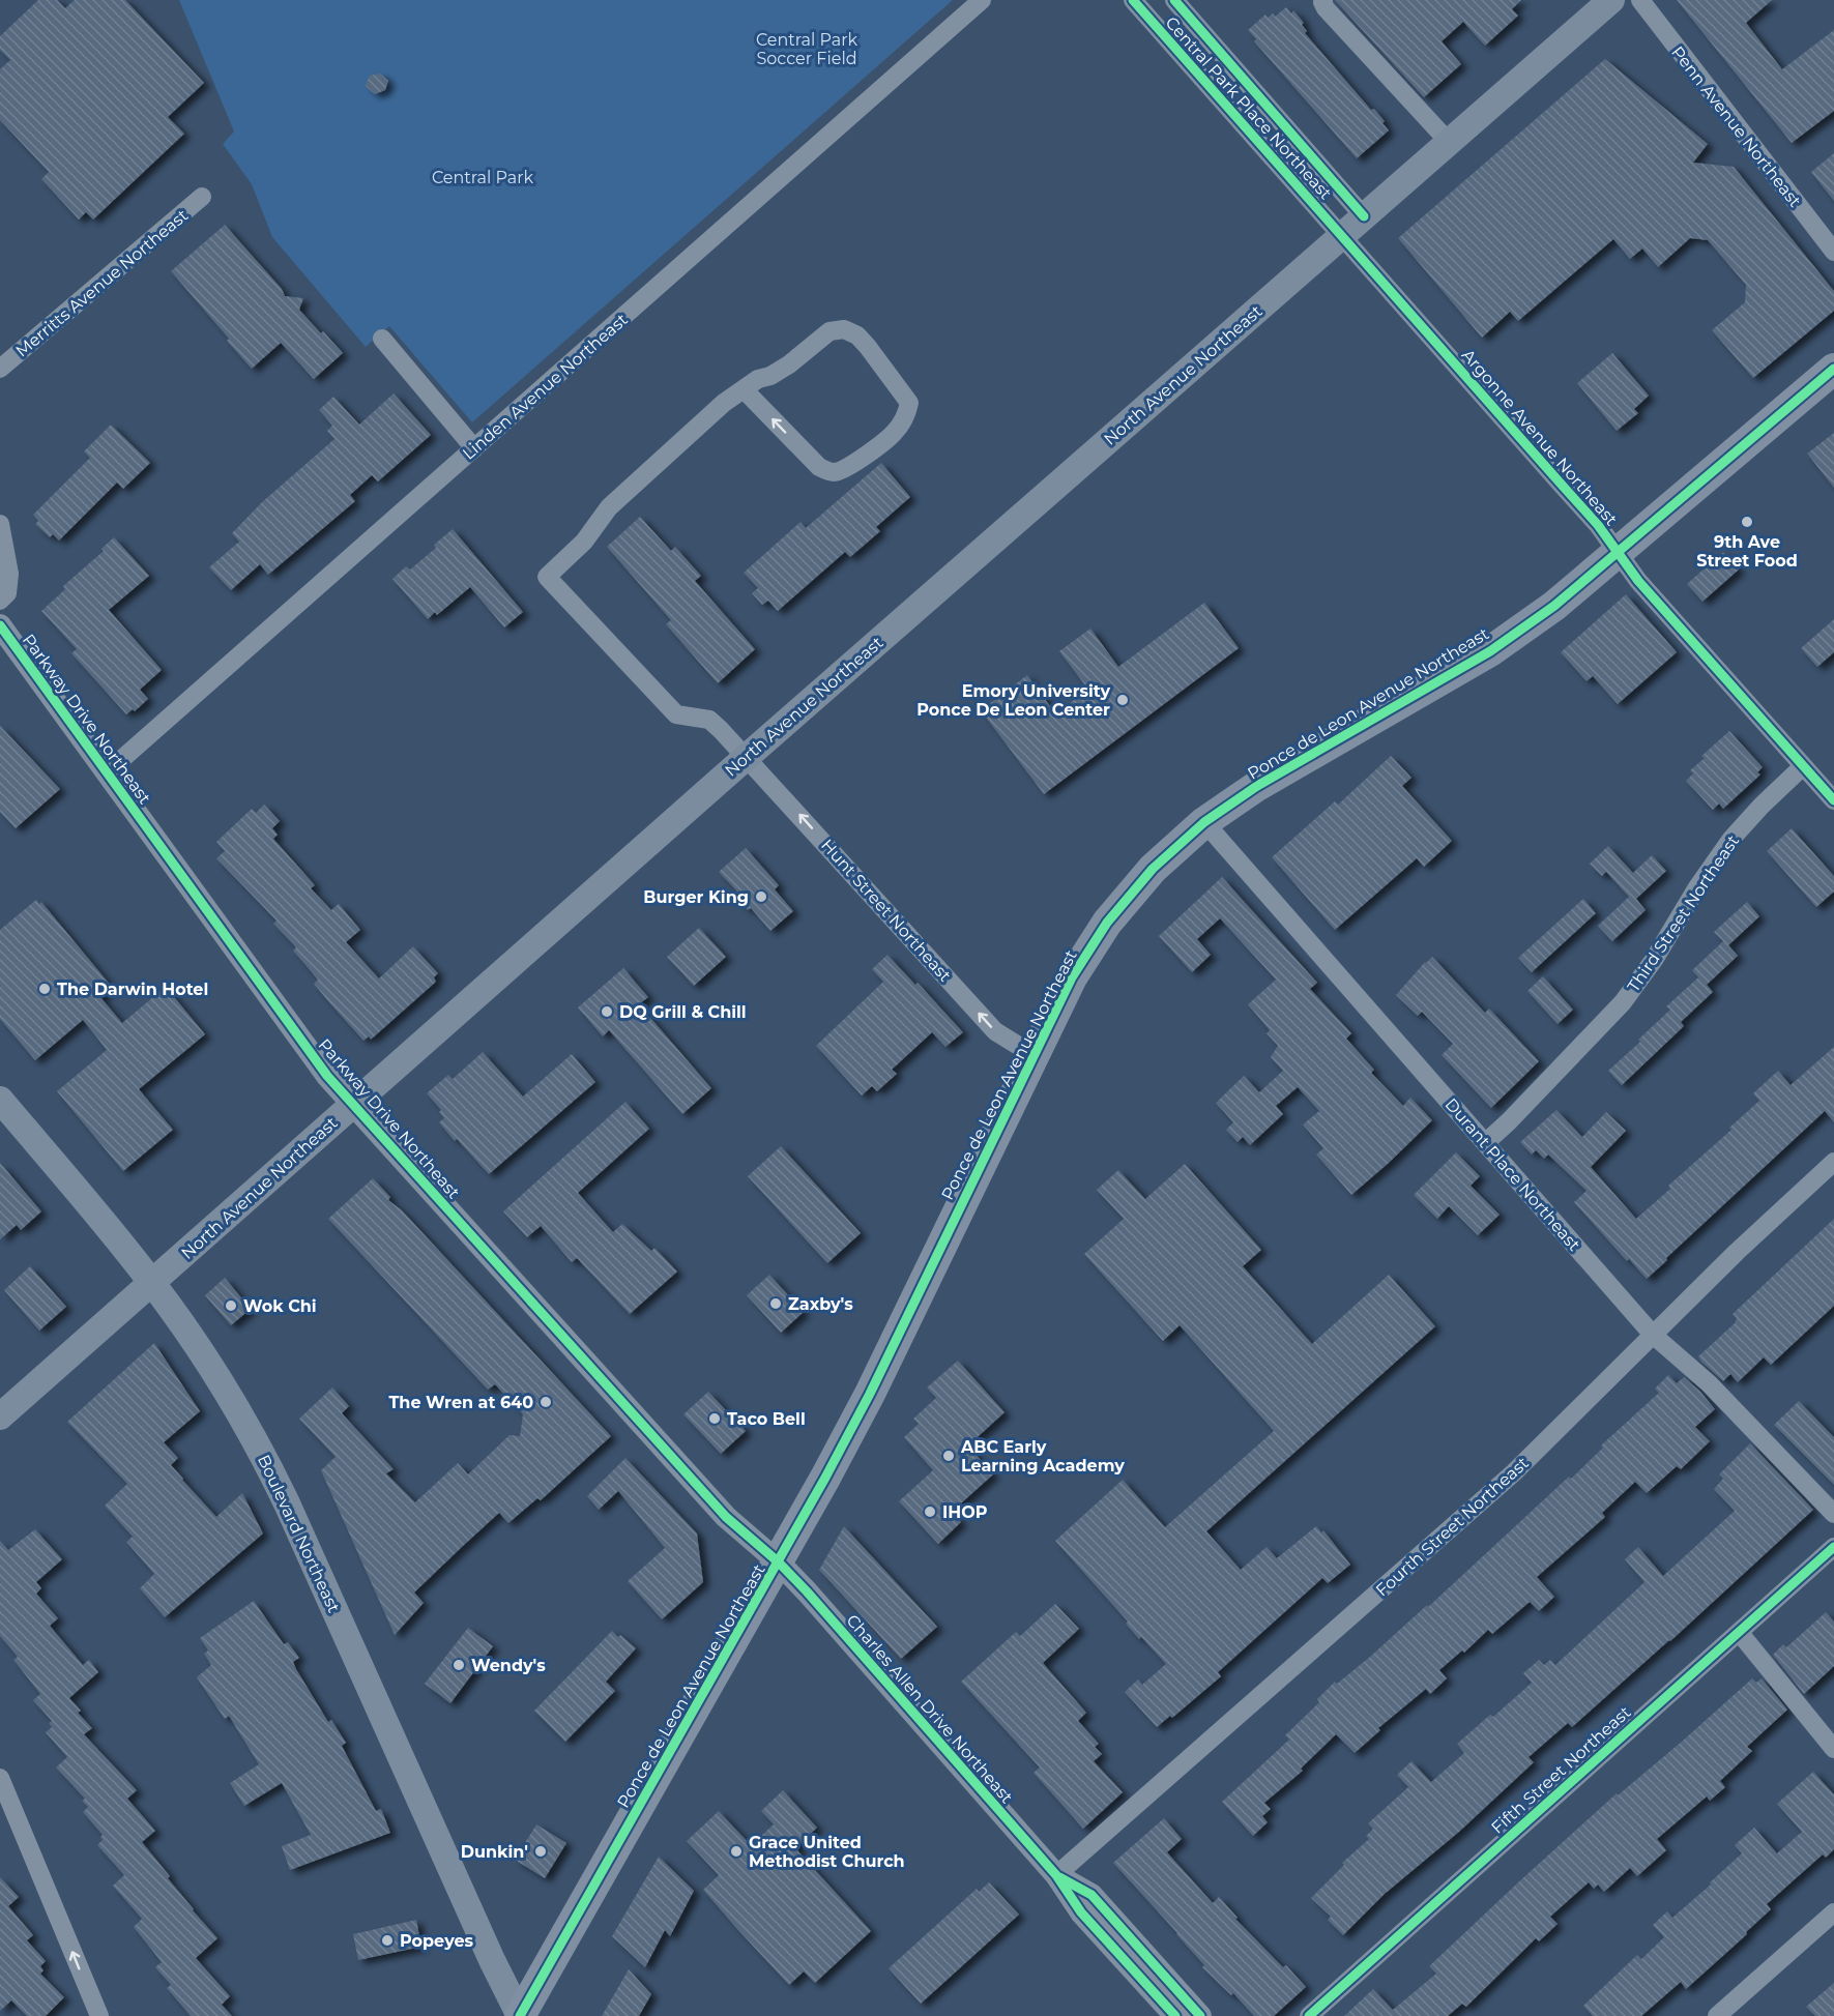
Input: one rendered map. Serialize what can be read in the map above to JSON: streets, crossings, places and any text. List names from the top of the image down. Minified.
{"streets":{"highway":["Ponce de Leon Avenue Northeast"],"main road":["North Avenue Northeast","Boulevard Northeast"],"street":["Central Park Place Northeast","Penn Avenue Northeast","Merritts Avenue Northeast","Linden Avenue Northeast","Argonne Avenue Northeast","Parkway Drive Northeast","Hunt Street Northeast","Third Street Northeast","Durant Place Northeast","Fourth Street Northeast","Charles Allen Drive Northeast","Fifth Street Northeast"]},"crossings":[["Central Park Place Northeast","North Avenue Northeast"],["Central Park Place Northeast","Argonne Avenue Northeast"],["North Avenue Northeast","Argonne Avenue Northeast"],["North Avenue Northeast","Parkway Drive Northeast"],["North Avenue Northeast","Hunt Street Northeast"],["North Avenue Northeast","Boulevard Northeast"],["Linden Avenue Northeast","Parkway Drive Northeast"],["Argonne Avenue Northeast","Ponce de Leon Avenue Northeast"],["Argonne Avenue Northeast","Third Street Northeast"],["Ponce de Leon Avenue Northeast","Parkway Drive Northeast"],["Ponce de Leon Avenue Northeast","Hunt Street Northeast"],["Ponce de Leon Avenue Northeast","Durant Place Northeast"],["Ponce de Leon Avenue Northeast","Boulevard Northeast"],["Ponce de Leon Avenue Northeast","Charles Allen Drive Northeast"],["Parkway Drive Northeast","Charles Allen Drive Northeast"],["Third Street Northeast","Durant Place Northeast"],["Durant Place Northeast","Fourth Street Northeast"],["Fourth Street Northeast","Charles Allen Drive Northeast"]],"one_way":["Hunt Street Northeast"],"parks":["Central Park Soccer Field","Central Park"],"places":["9th Ave Street Food","Emory University Ponce De Leon Center","Burger King","The Darwin Hotel","DQ Grill & Chill","Zaxby's","Wok Chi","The Wren at 640","Taco Bell","ABC Early Learning Academy","IHOP","Wendy's","Dunkin'","Grace United Methodist Church","Popeyes"]}
